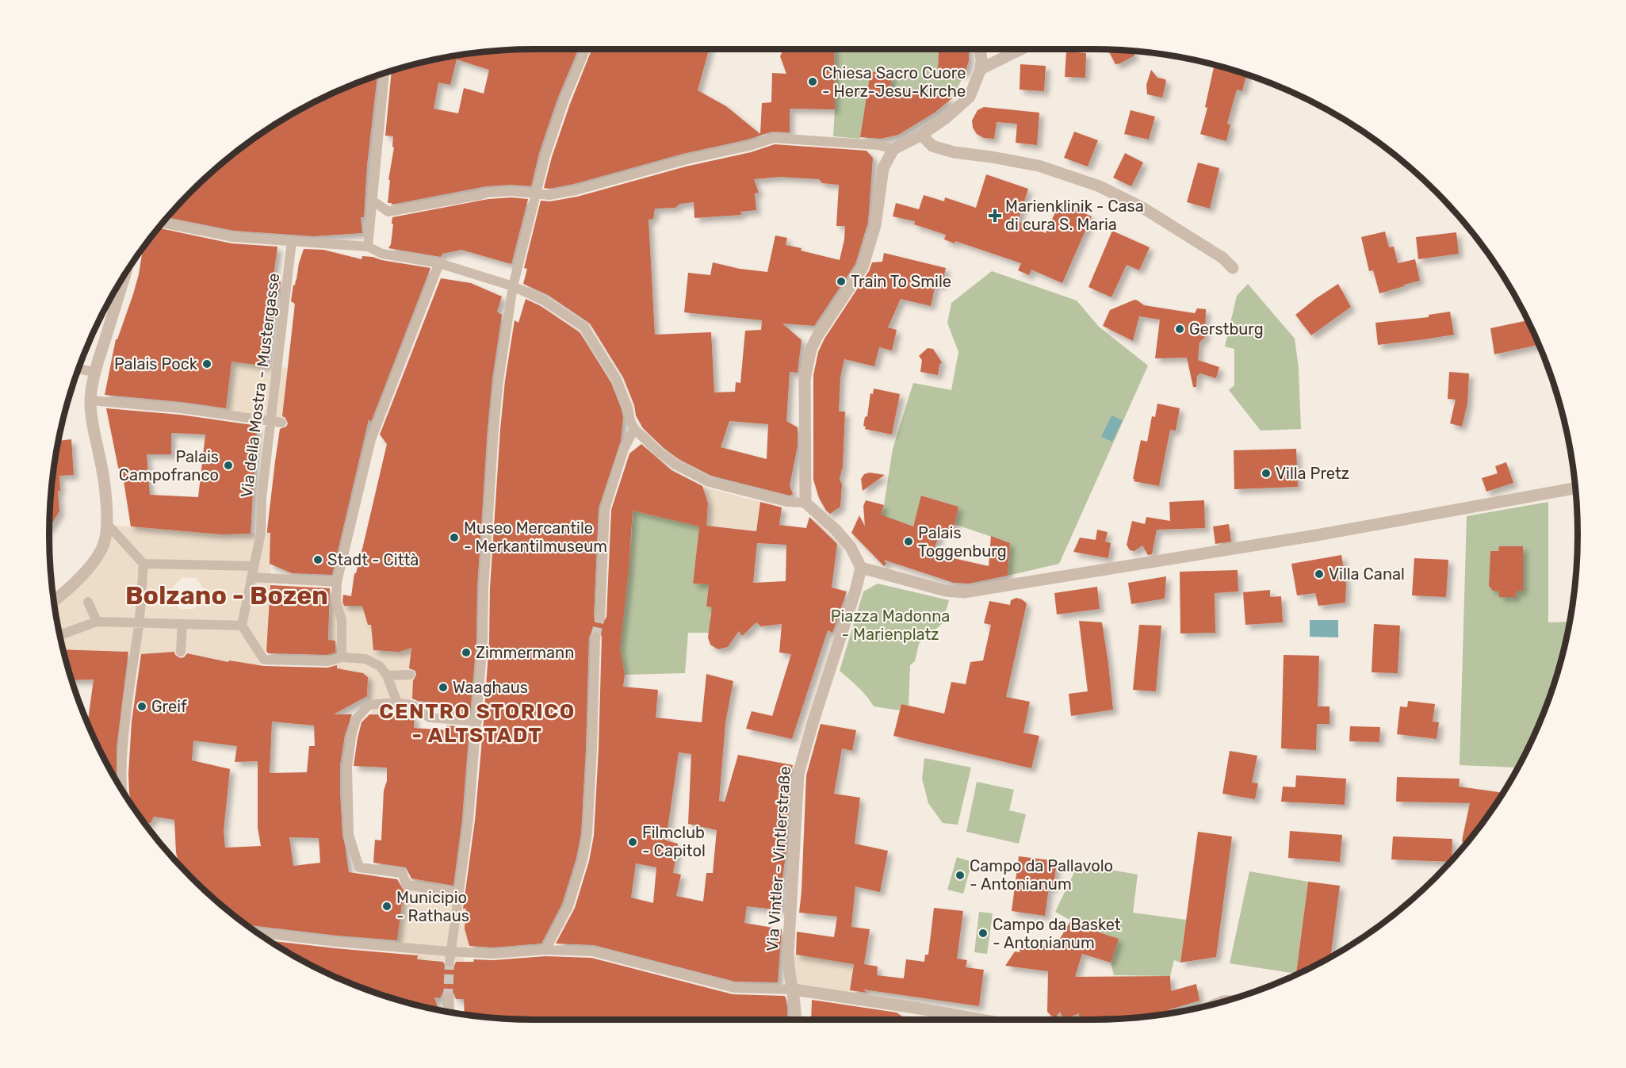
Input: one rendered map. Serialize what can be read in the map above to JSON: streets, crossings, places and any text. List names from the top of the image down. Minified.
{"streets":{"street":["Via della Mostra - Mustergasse","Via Vintler - Vintlerstraße"]},"districts":["Bolzano - Bozen","CENTRO STORICO - ALTSTADT"],"parks":["Piazza Madonna - Marienplatz"],"places":{"other":["Chiesa Sacro Cuore - Herz-Jesu-Kirche","Train To Smile","Gerstburg","Palais Pock","Palais Campofranco","Villa Pretz","Museo Mercantile - Merkantilmuseum","Palais Toggenburg","Stadt - Città","Villa Canal","Zimmermann","Waaghaus","Greif","Filmclub - Capitol","Campo da Pallavolo - Antonianum","Municipio - Rathaus","Campo da Basket - Antonianum"],"health":["Marienklinik - Casa di cura S. Maria"]}}
